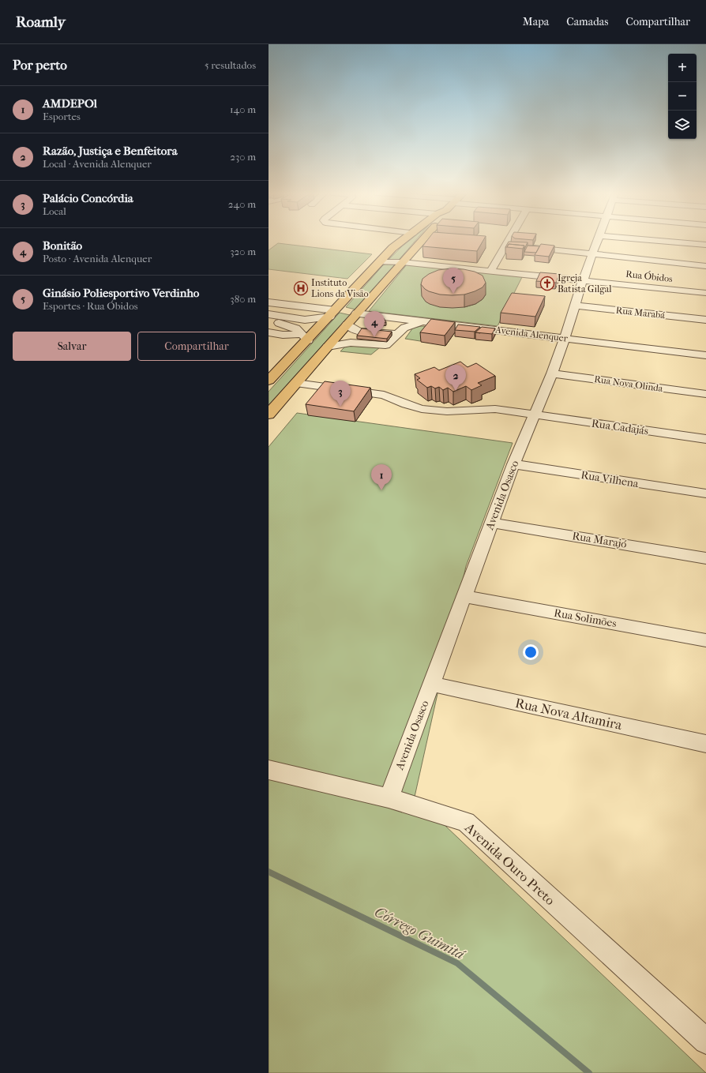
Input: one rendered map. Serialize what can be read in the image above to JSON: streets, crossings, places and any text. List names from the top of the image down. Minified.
{"streets":{"street":["Rua Óbidos","Rua Marabá","Avenida Alenquer","Rua Nova Olinda","Rua Cadajás","Rua Vilhena","Avenida Osasco","Rua Marajó","Rua Solimões","Rua Nova Altamira","Avenida Ouro Preto"]},"crossings":[["Rua Óbidos","Avenida Osasco"],["Rua Marabá","Avenida Osasco"],["Avenida Alenquer","Avenida Osasco"],["Rua Nova Olinda","Avenida Osasco"],["Rua Cadajás","Avenida Osasco"],["Rua Vilhena","Avenida Osasco"],["Avenida Osasco","Rua Marajó"],["Avenida Osasco","Rua Solimões"],["Avenida Osasco","Rua Nova Altamira"],["Avenida Osasco","Avenida Ouro Preto"]],"water":["Córrego Guimitá"],"places":{"church":["Igreja Batista Gilgal"],"hospital":["Instituto Lions da Visão"]},"page":{"header":"Roamly","nav":["Mapa","Camadas","Compartilhar"],"heading":["Por perto","5 resultados"],"map_buttons":["+","−"],"list":[{"mark":"1","name":"AMDEPOl","note":"Esportes","value":"140 m"},{"mark":"2","name":"Razão, Justiça e Benfeitora","note":"Local · Avenida Alenquer","value":"230 m"},{"mark":"3","name":"Palácio Concórdia","note":"Local","value":"240 m"},{"mark":"4","name":"Bonitão","note":"Posto · Avenida Alenquer","value":"320 m"},{"mark":"5","name":"Ginásio Poliesportivo Verdinho","note":"Esportes · Rua Óbidos","value":"380 m"}],"pins":["5","4","2","3","1"],"buttons":["Salvar","Compartilhar"]}}
